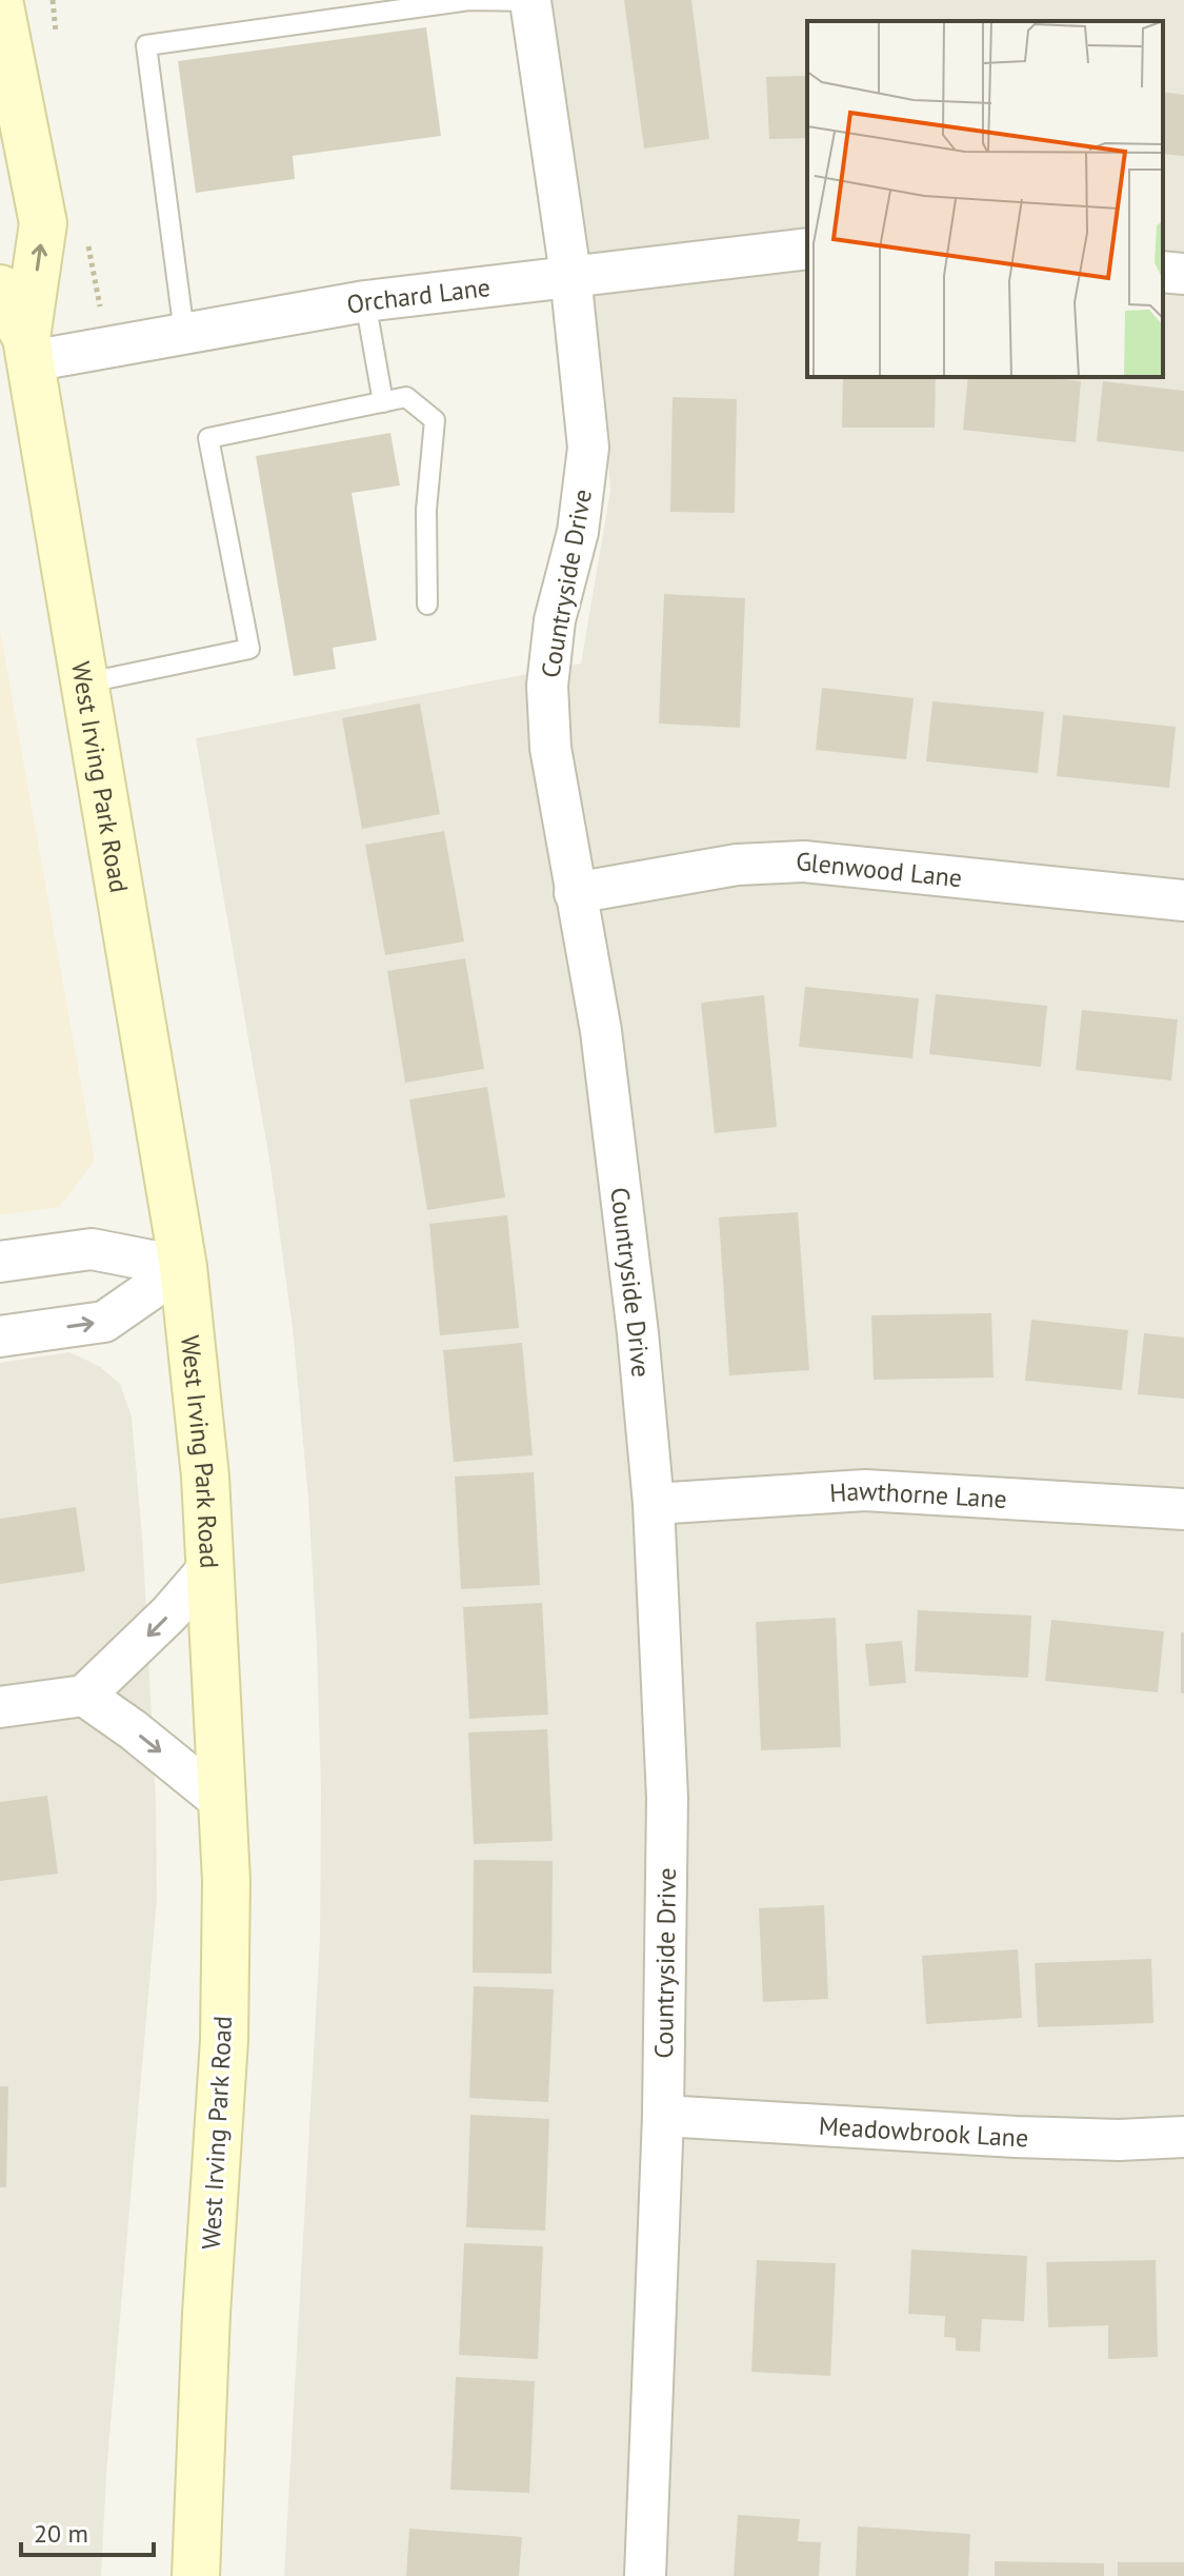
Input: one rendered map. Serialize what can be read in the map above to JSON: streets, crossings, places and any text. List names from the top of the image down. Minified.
{"streets":{"main road":["West Irving Park Road"],"street":["Orchard Lane","Countryside Drive","Glenwood Lane","Hawthorne Lane","Meadowbrook Lane"]},"crossings":[["Orchard Lane","Countryside Drive"],["Orchard Lane","West Irving Park Road"],["Countryside Drive","Glenwood Lane"],["Countryside Drive","Hawthorne Lane"],["Countryside Drive","Meadowbrook Lane"]],"scale_bar":"20 m"}
